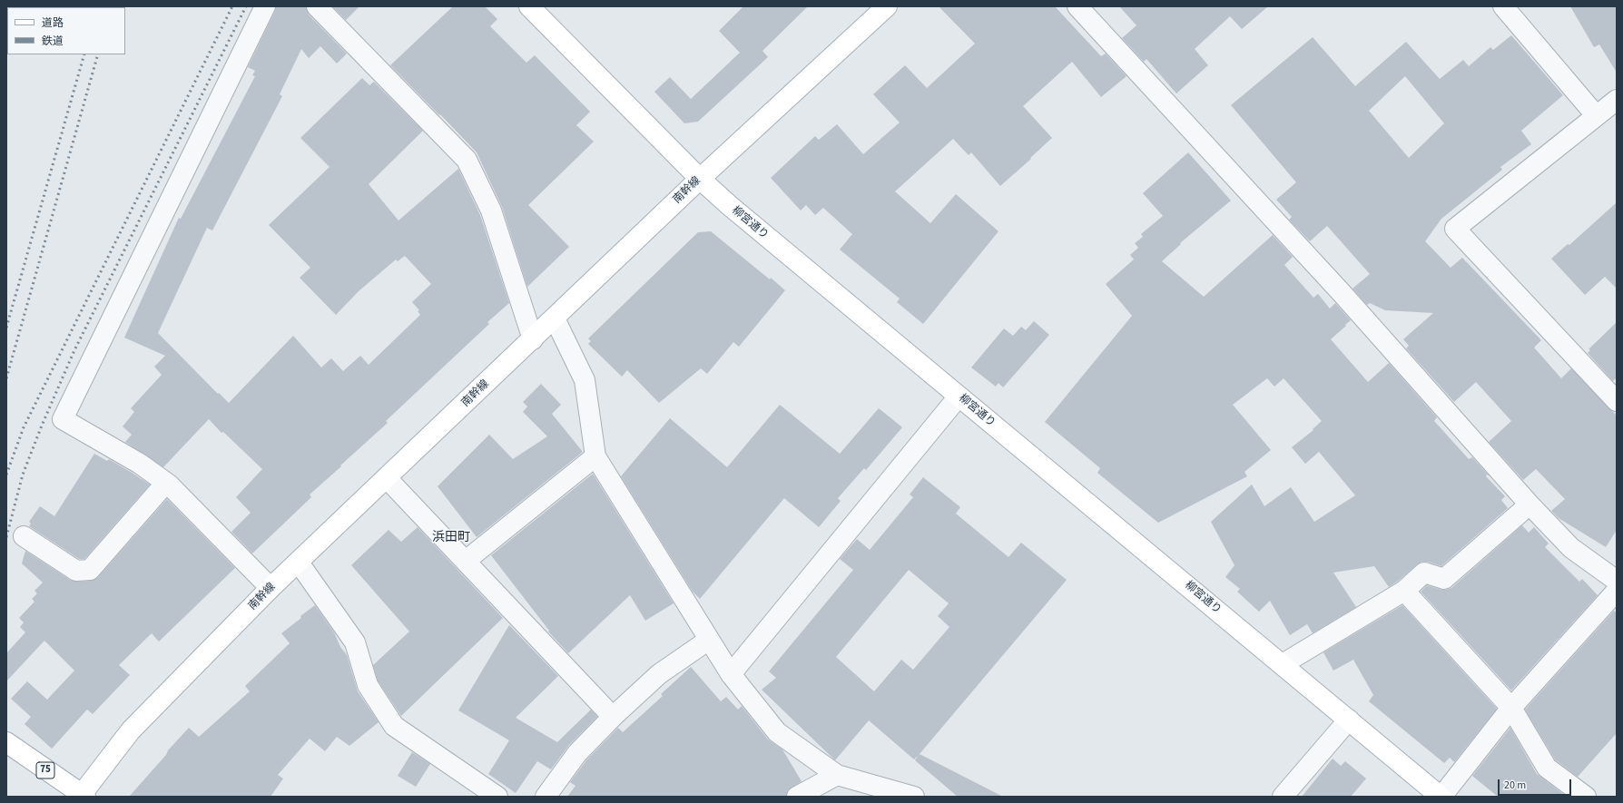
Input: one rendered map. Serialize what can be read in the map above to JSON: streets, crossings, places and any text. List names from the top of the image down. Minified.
{"streets":{"main road":["南幹線","柳宮通り","75"]},"crossings":[["南幹線","柳宮通り"],["南幹線","75"]],"districts":["浜田町"],"legend":["道路","鉄道"],"scale_bar":"20 m"}
